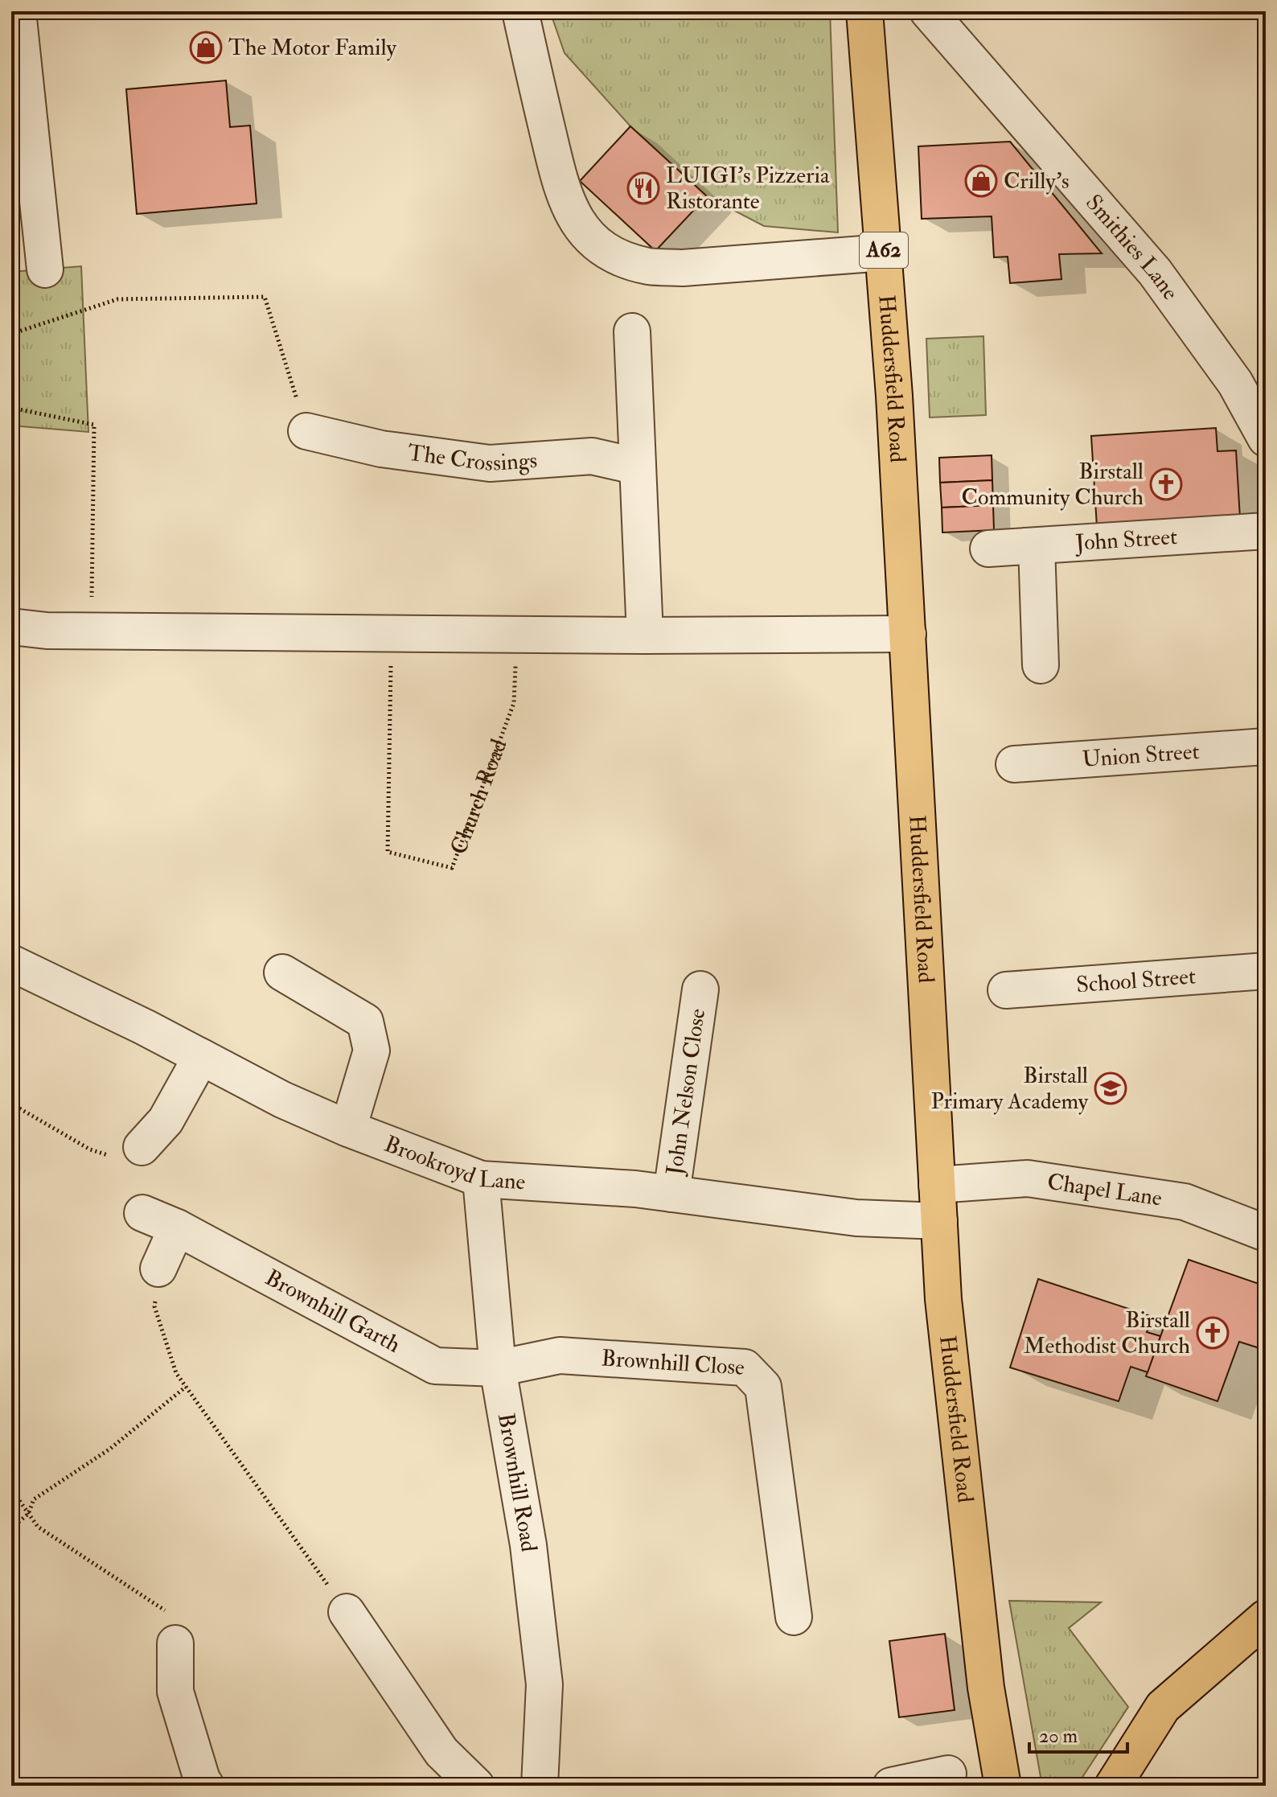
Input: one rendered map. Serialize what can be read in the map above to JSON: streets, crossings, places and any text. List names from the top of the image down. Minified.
{"streets":{"main road":["A62","Huddersfield Road"],"street":["Smithies Lane","The Crossings","John Street","Union Street","School Street","John Nelson Close","Brookroyd Lane","Chapel Lane","Brownhill Garth","Brownhill Close","Brownhill Road"],"path":["Church Road"]},"crossings":[["Huddersfield Road","Brookroyd Lane"],["Huddersfield Road","Chapel Lane"],["John Nelson Close","Brookroyd Lane"],["Brookroyd Lane","Brownhill Road"],["Brownhill Garth","Brownhill Close"],["Brownhill Garth","Brownhill Road"],["Brownhill Close","Brownhill Road"]],"places":{"shop":["The Motor Family","Crilly's"],"restaurant":["LUIGI’s Pizzeria Ristorante"],"church":["Birstall Community Church","Birstall Methodist Church"],"school or university":["Birstall Primary Academy"]},"scale_bar":"20 m"}
